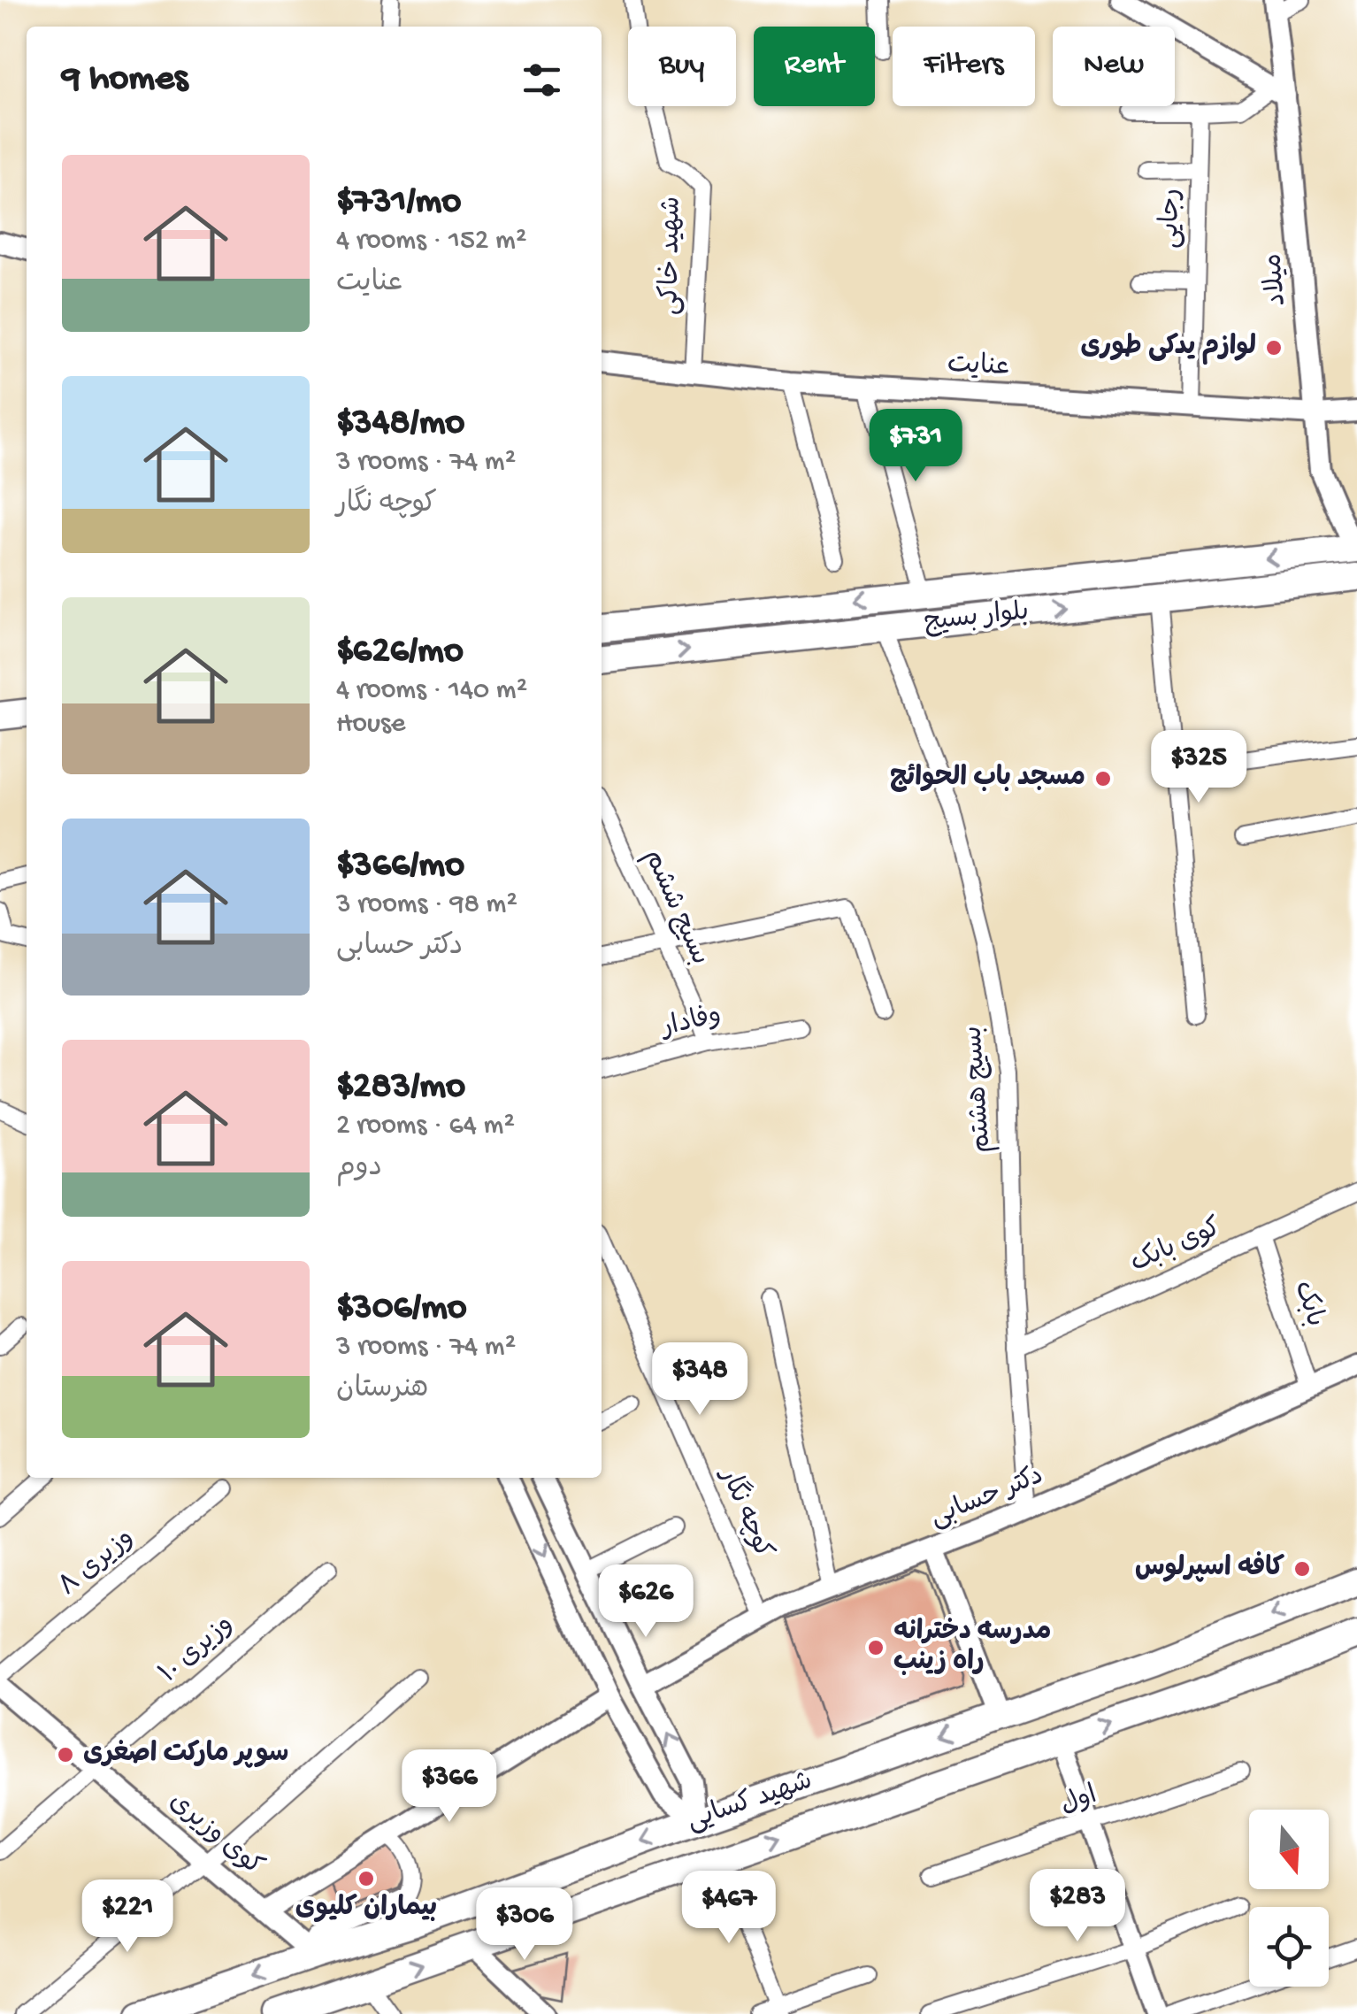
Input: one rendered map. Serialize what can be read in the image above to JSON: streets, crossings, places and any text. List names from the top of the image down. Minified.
{"streets":{"main road":["بلوار بسیج","شهید کسایی"],"street":["رجایی","شهید خاکی","میلاد","عنایت","بسیج ششم","وفادار","بسیج هشتم","کوی بابک","بابک","دکتر حسابی","کوچه نگار","وزیری ۸","وزیری ۱۰","اول","کوی وزیری"]},"crossings":[["رجایی","عنایت"],["شهید خاکی","عنایت"],["میلاد","عنایت"],["میلاد","بلوار بسیج"],["بلوار بسیج","بسیج هشتم"],["بسیج ششم","وفادار"],["بسیج هشتم","کوی بابک"],["بسیج هشتم","دکتر حسابی"],["کوی بابک","بابک"],["بابک","دکتر حسابی"],["دکتر حسابی","کوچه نگار"],["وزیری ۱۰","کوی وزیری"],["شهید کسایی","کوی وزیری"]],"places":["لوازم یدکی طوری","مسجد باب الحوائج","کافه اسپرلوس","مدرسه دخترانه راه زینب","سوپر مارکت اصغری","بیماران کلیوی"],"north":"bottom","page":{"chip":["Buy","Rent","Filters","New"],"heading":"9 homes","list":[{"name":"$731/mo","note":"4 rooms · 152 m² · عنایت"},{"name":"$348/mo","note":"3 rooms · 74 m² · کوچه نگار"},{"name":"$626/mo","note":"4 rooms · 140 m² · House"},{"name":"$366/mo","note":"3 rooms · 98 m² · دکتر حسابی"},{"name":"$283/mo","note":"2 rooms · 64 m² · دوم"},{"name":"$306/mo","note":"3 rooms · 74 m² · هنرستان"}],"price":["$731","$325","$348","$626","$366","$283","$467","$221","$306"]}}
